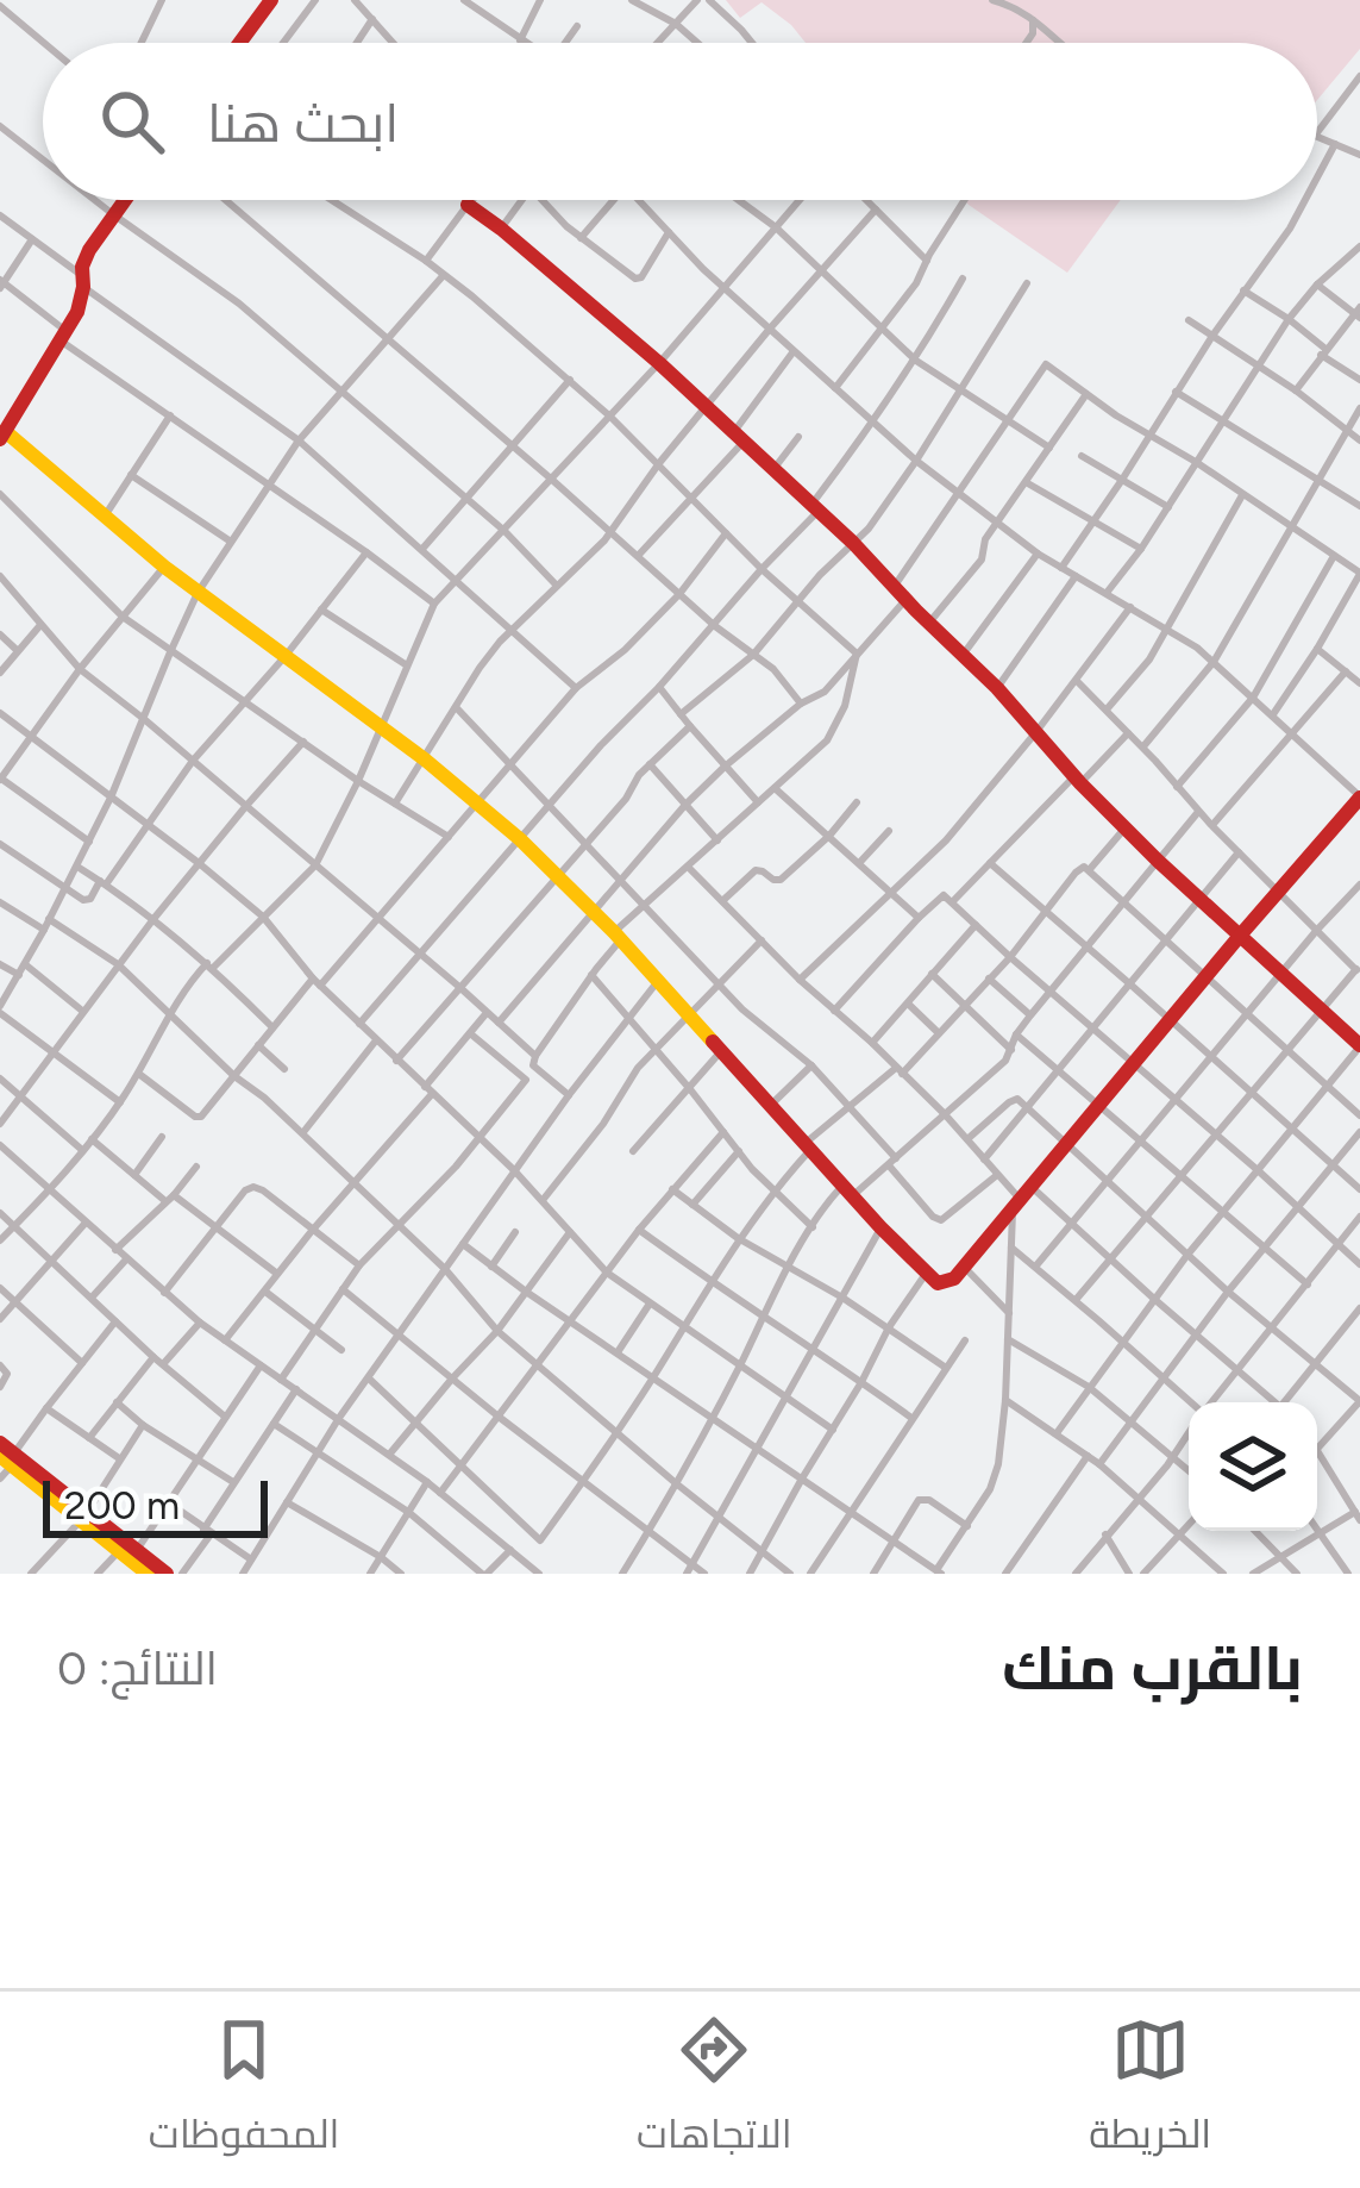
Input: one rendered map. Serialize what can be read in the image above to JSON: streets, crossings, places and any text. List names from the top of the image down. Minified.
{"scale_bar":"200 m","page":{"search":"ابحث هنا","scale":"200 m","heading":["بالقرب منك","النتائج: 0"],"nav":["الخريطة","الاتجاهات","المحفوظات"]}}
